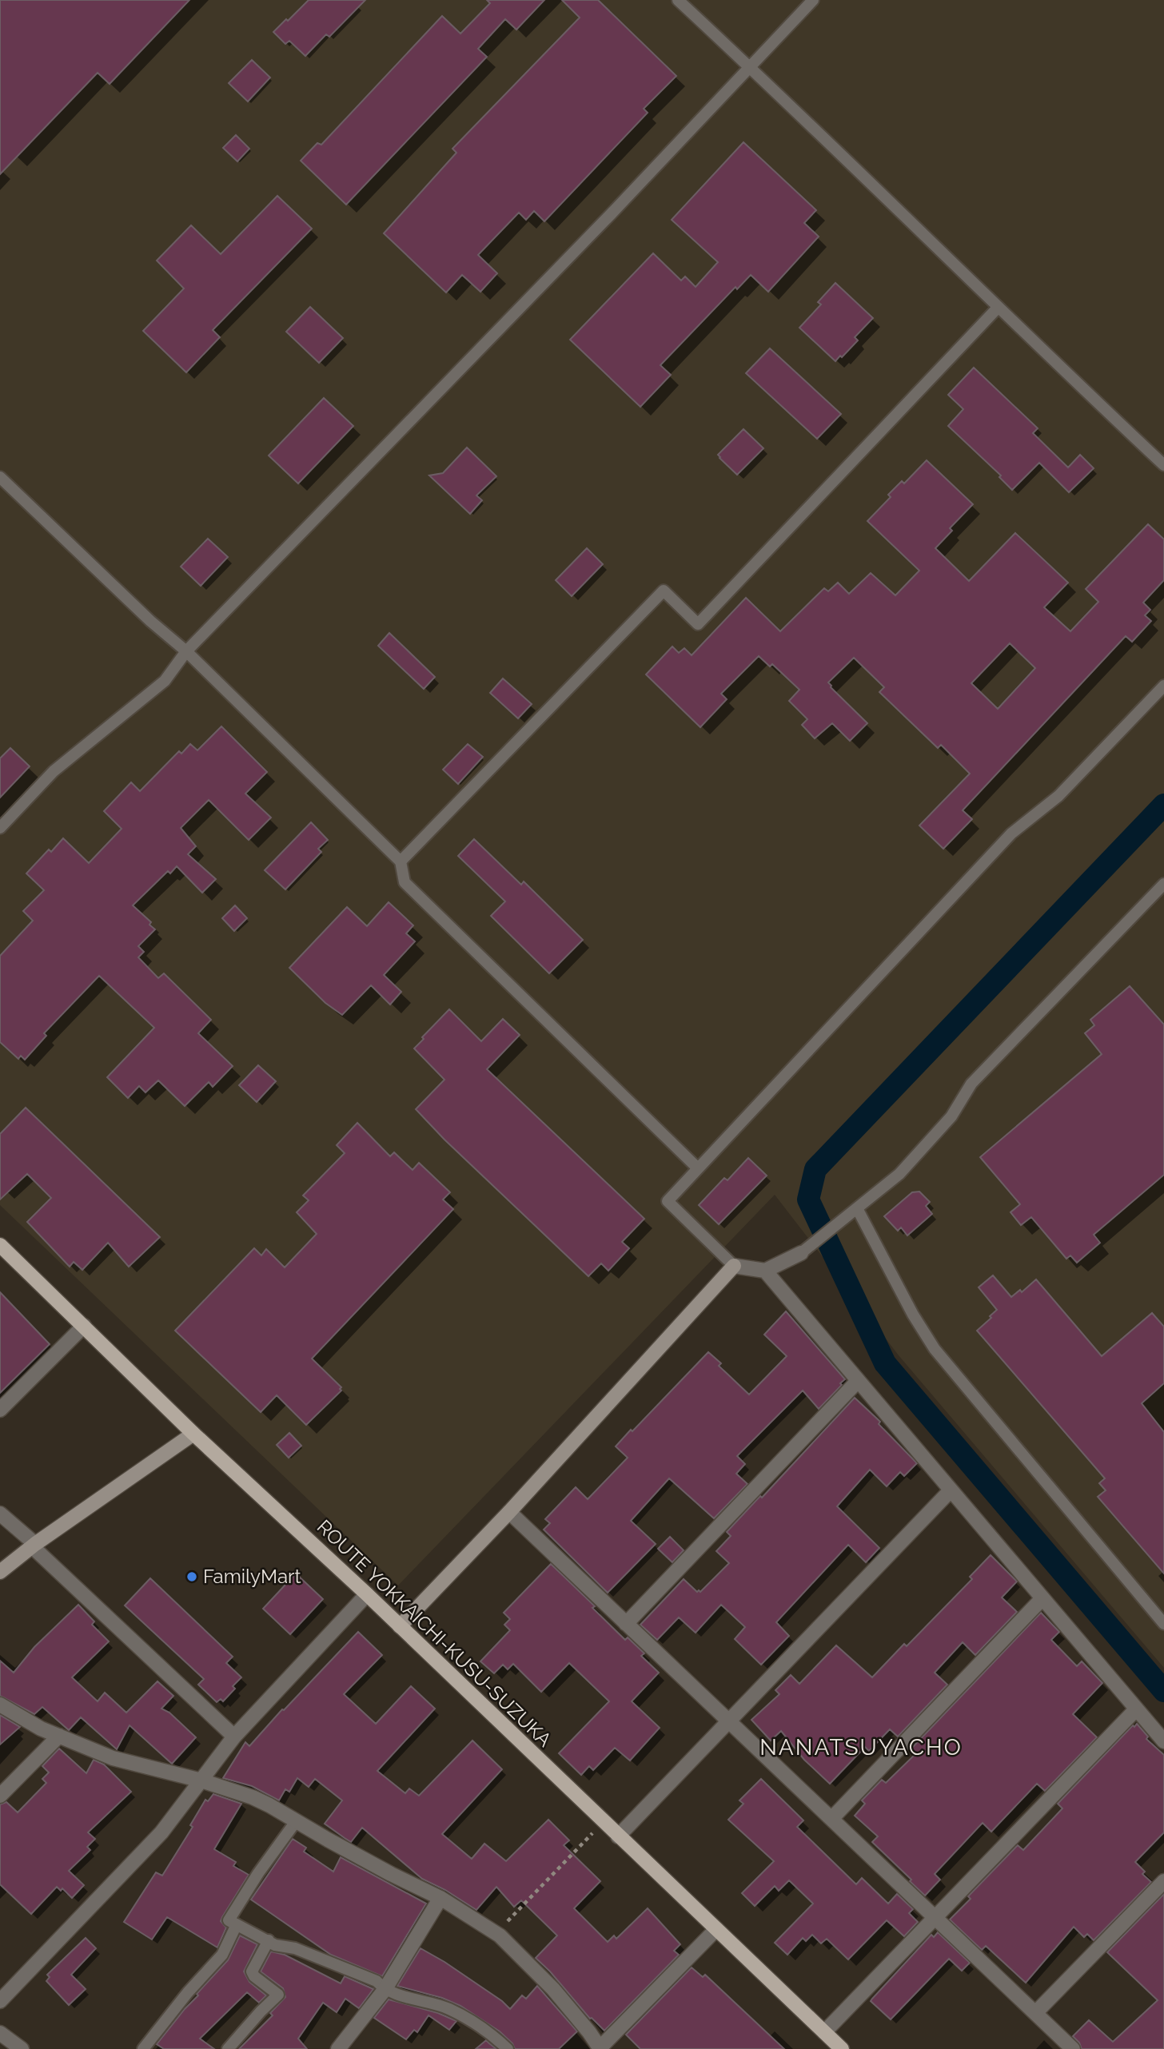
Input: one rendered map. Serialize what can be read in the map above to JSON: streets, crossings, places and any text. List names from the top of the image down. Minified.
{"streets":{"main road":["ROUTE YOKKAICHI-KUSU-SUZUKA"]},"districts":["NANATSUYACHO"],"places":["FamilyMart"]}
